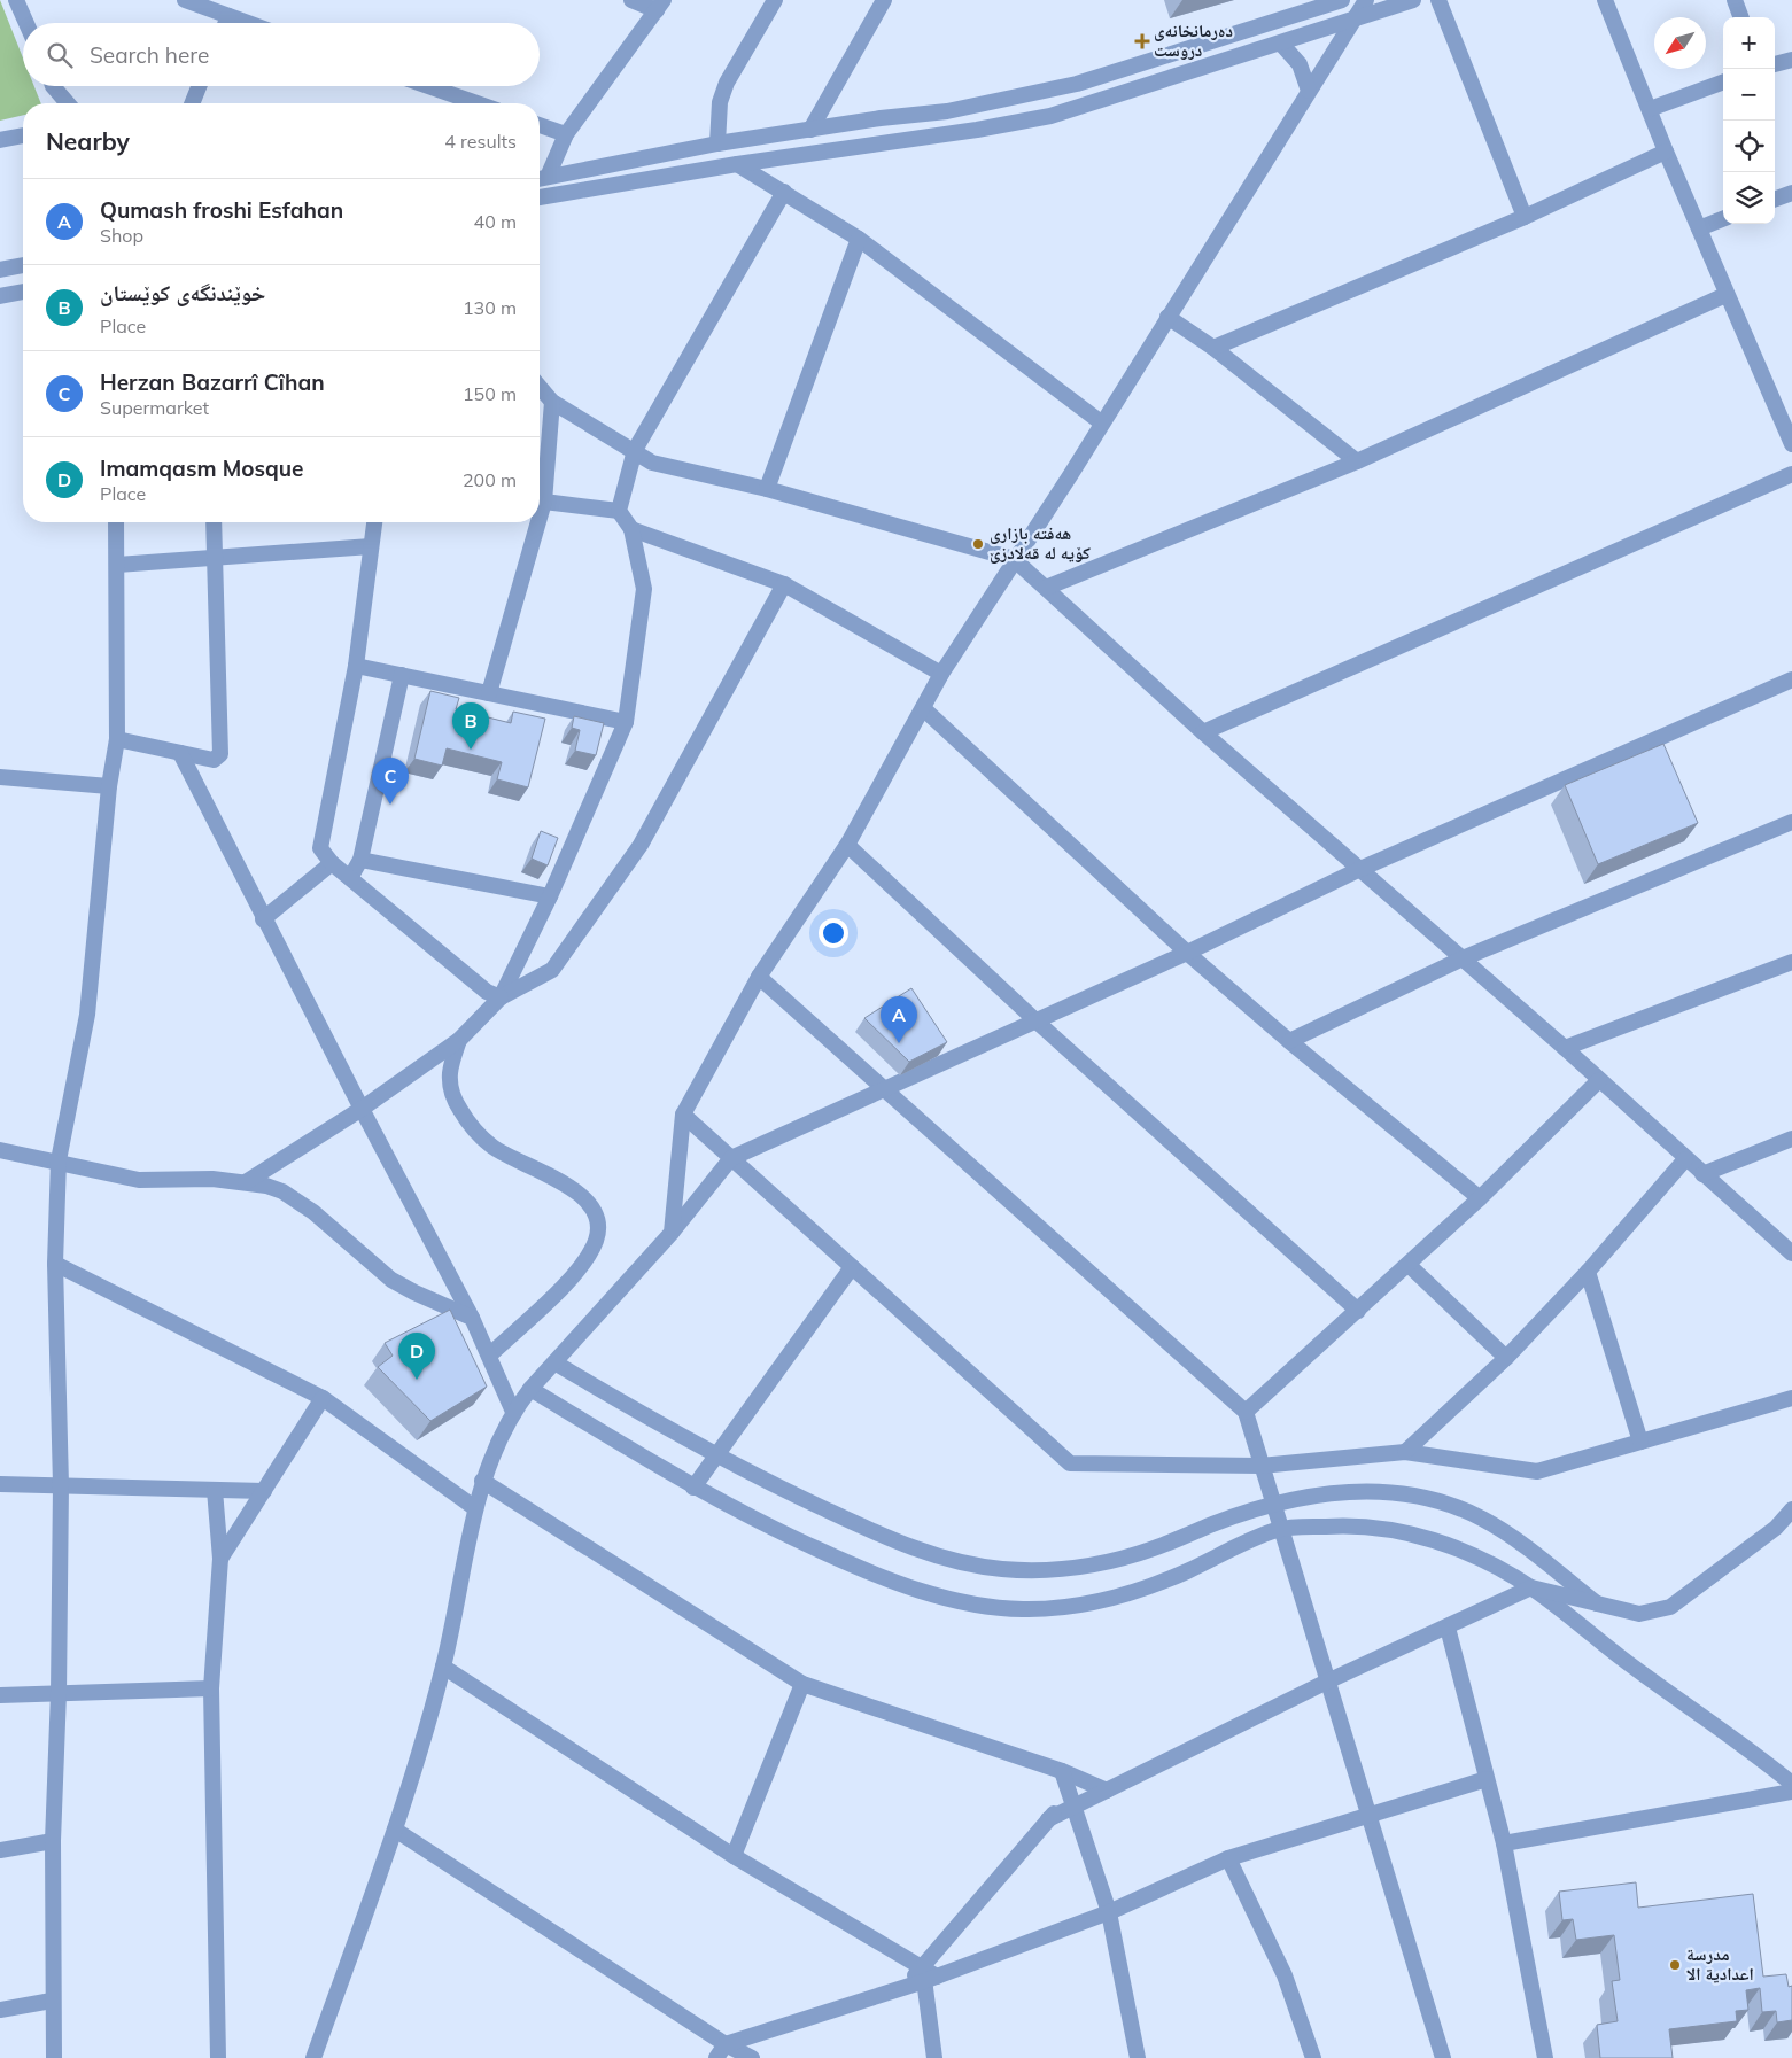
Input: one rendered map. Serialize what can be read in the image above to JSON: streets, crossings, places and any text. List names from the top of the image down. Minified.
{"places":{"health":["دەرمانخانەی دروست"],"other":["هەفتە بازاری کۆیە لە قەلادزێ","مدرسة اعدادية الا"]},"north":"bottom left","page":{"map_buttons":["+","−"],"search":"Search here","heading":["Nearby","4 results"],"list":[{"mark":"A","name":"Qumash froshi Esfahan","note":"Shop","value":"40 m"},{"mark":"B","name":"خوێندنگەی کوێستان","note":"Place","value":"130 m"},{"mark":"C","name":"Herzan Bazarrî Cîhan","note":"Supermarket","value":"150 m"},{"mark":"D","name":"Imamqasm Mosque","note":"Place","value":"200 m"}],"pins":["B","C","A","D"]}}
